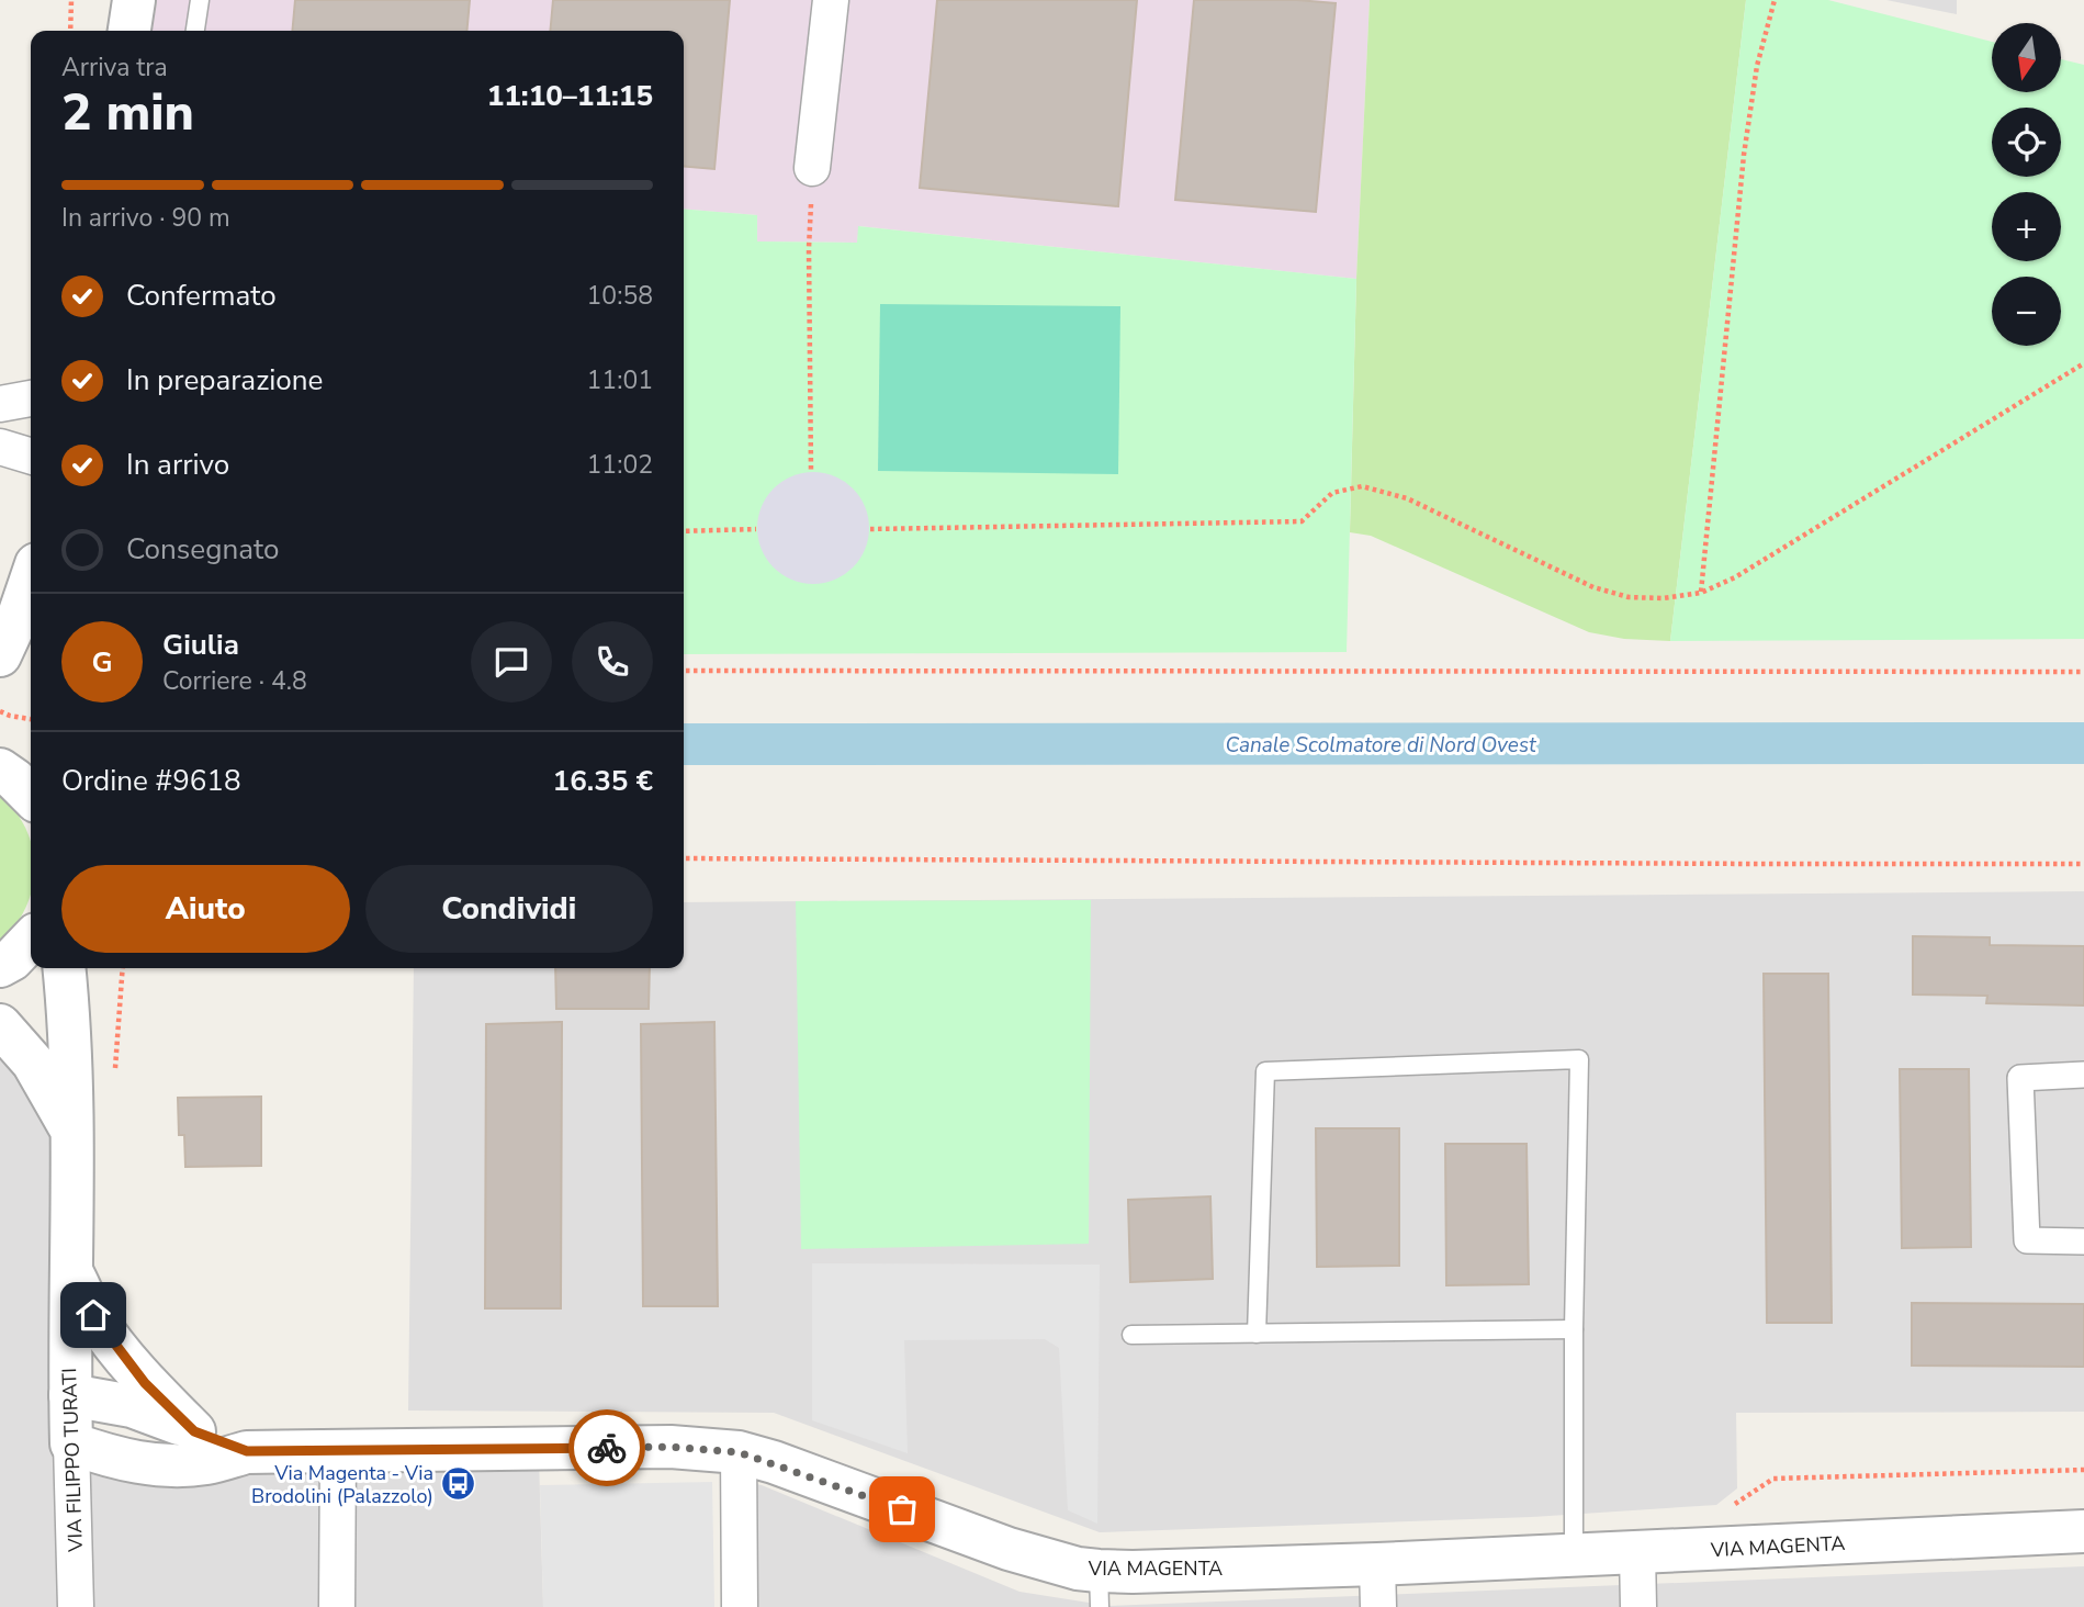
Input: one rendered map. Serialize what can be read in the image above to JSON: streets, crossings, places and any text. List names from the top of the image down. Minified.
{"streets":{"street":["VIA FILIPPO TURATI","VIA MAGENTA"]},"crossings":[["VIA FILIPPO TURATI","VIA MAGENTA"]],"water":["Canale Scolmatore di Nord Ovest"],"places":{"bus stop":["Via Magenta - Via Brodolini (Palazzolo)"]},"north":"bottom","page":{"map_buttons":["+","−"],"heading":["2 min","Arriva tra","11:10–11:15"],"panel":["Giulia","Corriere · 4.8","Ordine #9618","16.35 €"],"bar":"In arrivo · 90 m","list":[["Confermato","10:58"],["In preparazione","11:01"],["In arrivo","11:02"],"Consegnato"],"round":"G","buttons":["Aiuto","Condividi"]}}
